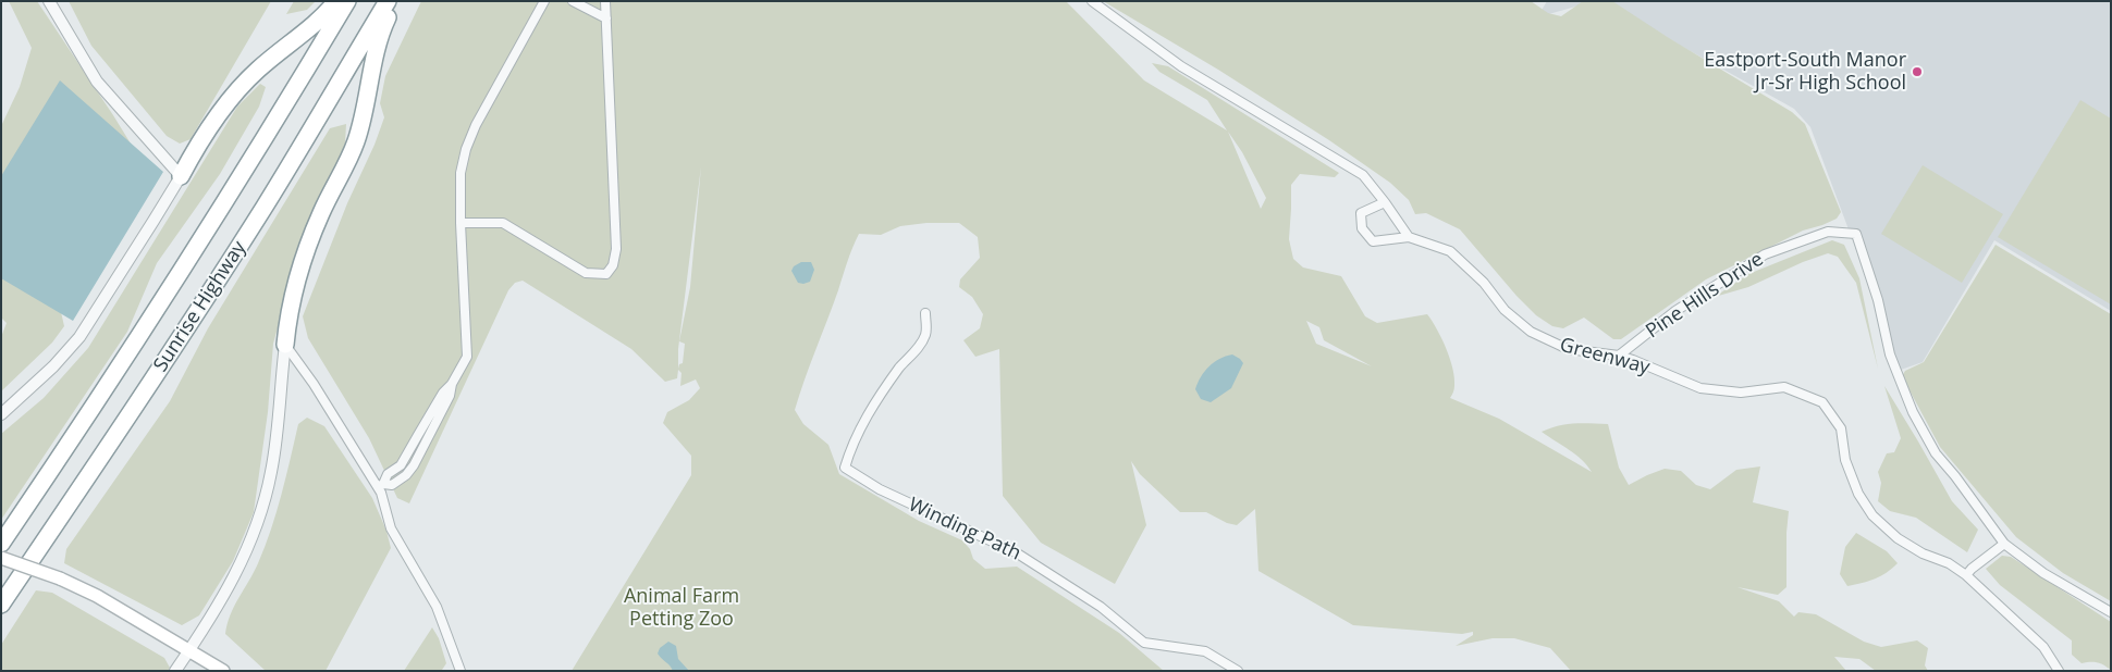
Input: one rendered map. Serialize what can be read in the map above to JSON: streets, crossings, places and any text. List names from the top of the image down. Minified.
{"streets":{"highway":["Sunrise Highway"],"street":["Pine Hills Drive","Greenway","Winding Path"]},"crossings":[["Pine Hills Drive","Greenway"]],"parks":["Animal Farm Petting Zoo"],"places":["Eastport-South Manor Jr-Sr High School"]}
